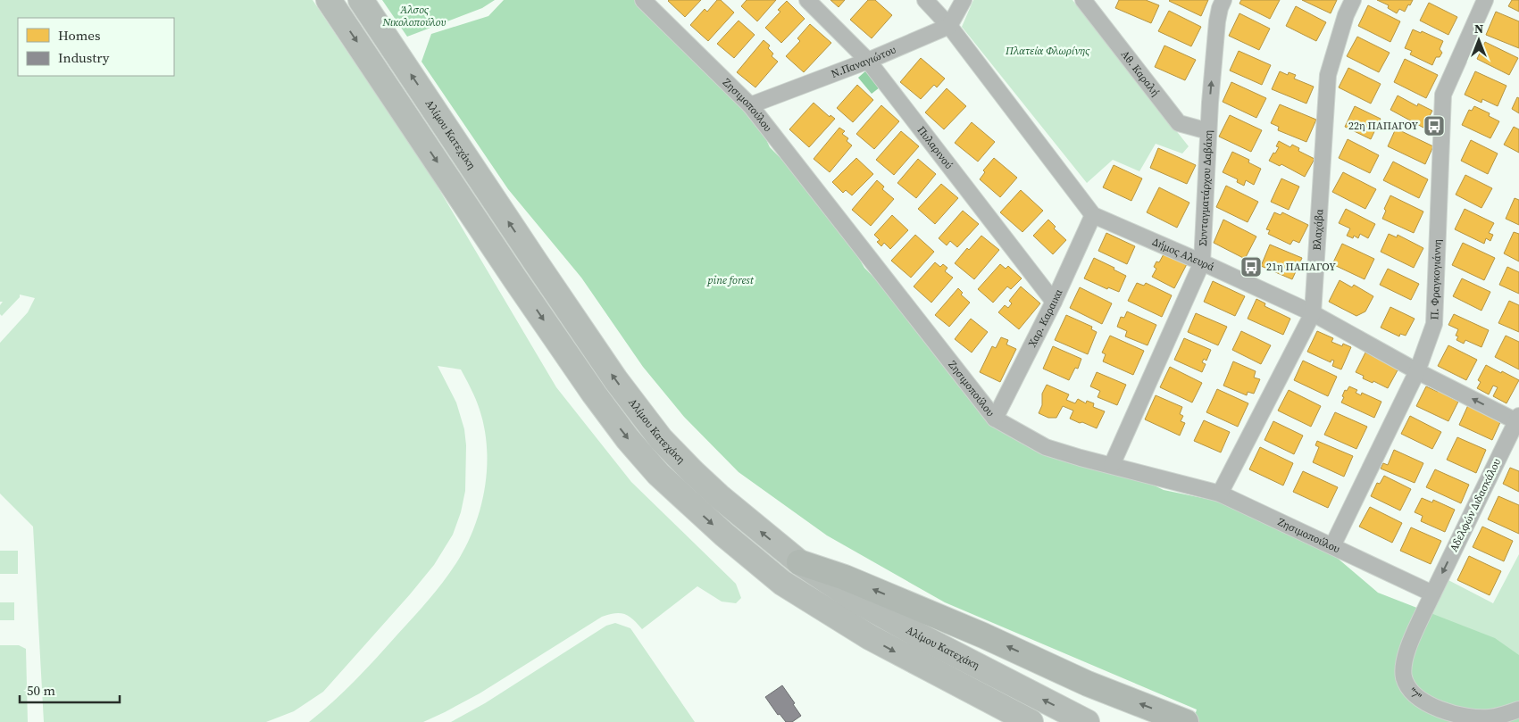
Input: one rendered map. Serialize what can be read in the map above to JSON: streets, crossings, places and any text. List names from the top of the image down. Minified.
{"streets":{"main road":["Αλίμου Κατεχάκη"],"street":["Ν.Παναγιώτου","Αθ. Καραλή","Ζησιμοπούλου","Πυλαρινού","Συνταγματάρχου Δαβάκη","Βλαχάβα","Δήμος Αλευρά","Π. Φραγκογιάννη","Χαρ. Καραικα","Αδελφών Διδασκάλου","\"7\""]},"crossings":[["Ν.Παναγιώτου","Ζησιμοπούλου"],["Ν.Παναγιώτου","Πυλαρινού"],["Ν.Παναγιώτου","Δήμος Αλευρά"],["Αθ. Καραλή","Συνταγματάρχου Δαβάκη"],["Ζησιμοπούλου","Συνταγματάρχου Δαβάκη"],["Ζησιμοπούλου","Βλαχάβα"],["Ζησιμοπούλου","Π. Φραγκογιάννη"],["Ζησιμοπούλου","Χαρ. Καραικα"],["Ζησιμοπούλου","Αδελφών Διδασκάλου"],["Ζησιμοπούλου","\"7\""],["Πυλαρινού","Χαρ. Καραικα"],["Συνταγματάρχου Δαβάκη","Δήμος Αλευρά"],["Βλαχάβα","Δήμος Αλευρά"],["Δήμος Αλευρά","Π. Φραγκογιάννη"],["Δήμος Αλευρά","Χαρ. Καραικα"],["Δήμος Αλευρά","Αδελφών Διδασκάλου"],["Αδελφών Διδασκάλου","\"7\""]],"one_way":["Αδελφών Διδασκάλου"],"parks":["Άλσος Νικολοπούλου","Πλατεία Φλωρίνης","pine forest"],"places":{"bus stop":["22η ΠΑΠΑΓΟΥ","21η ΠΑΠΑΓΟΥ"]},"legend":["Homes","Industry"],"scale_bar":"50 m","north":"top"}
